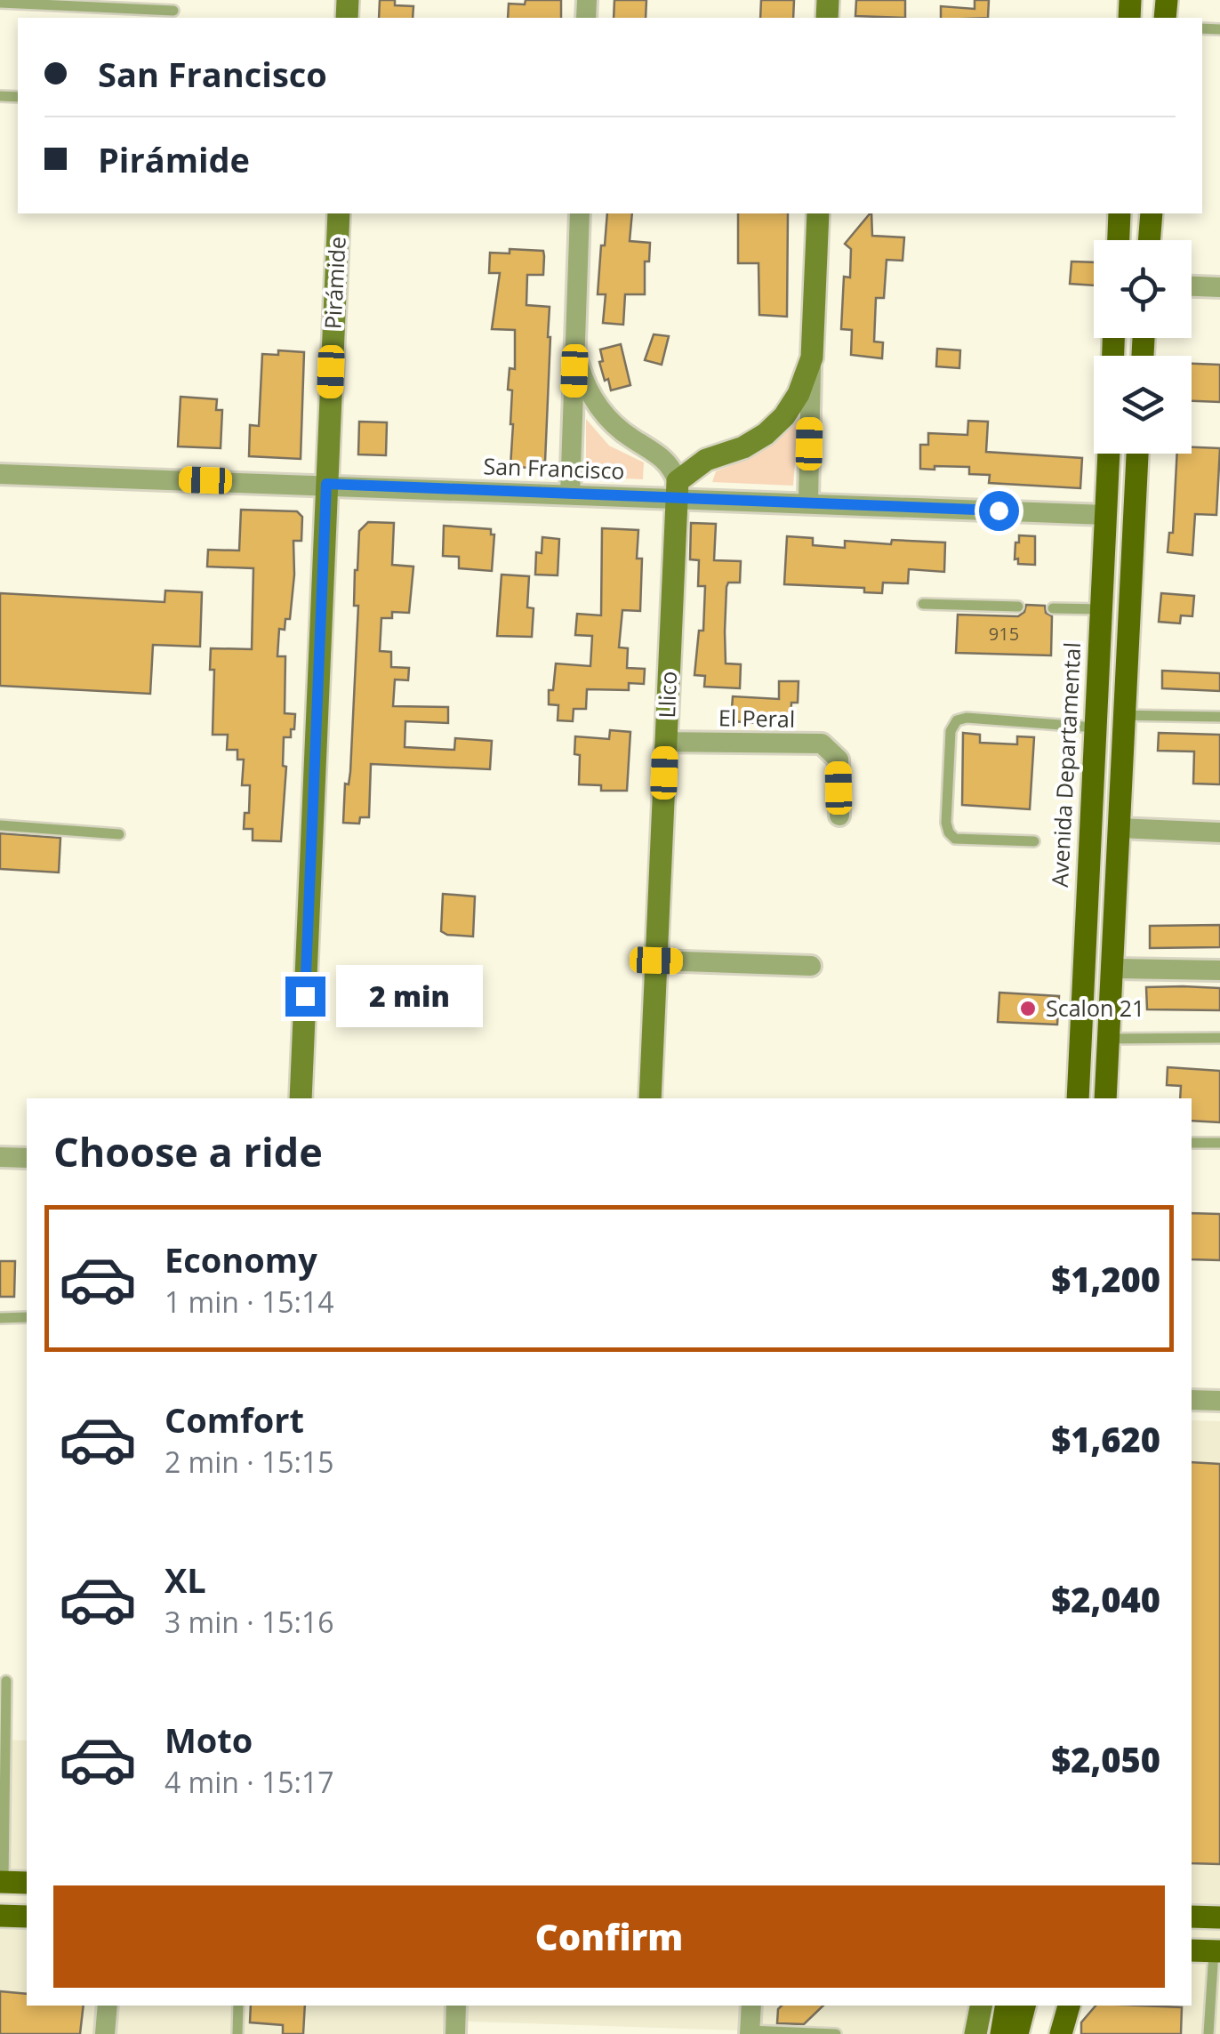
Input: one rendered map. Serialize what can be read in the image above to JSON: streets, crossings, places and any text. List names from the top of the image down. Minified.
{"streets":{"main road":["Avenida Departamental"],"street":["Pirámide","San Francisco","Llico","El Peral"]},"crossings":[["Pirámide","San Francisco"],["San Francisco","Llico"],["San Francisco","Avenida Departamental"],["Llico","El Peral"]],"places":["Scalon 21"],"house_numbers":["915"],"page":{"banner":["San Francisco","Pirámide"],"bubble":"2 min","heading":"Choose a ride","list":[{"name":"Economy","note":"1 min · 15:14","value":"$1,200"},{"name":"Comfort","note":"2 min · 15:15","value":"$1,620"},{"name":"XL","note":"3 min · 15:16","value":"$2,040"},{"name":"Moto","note":"4 min · 15:17","value":"$2,050"}],"buttons":"Confirm"}}
